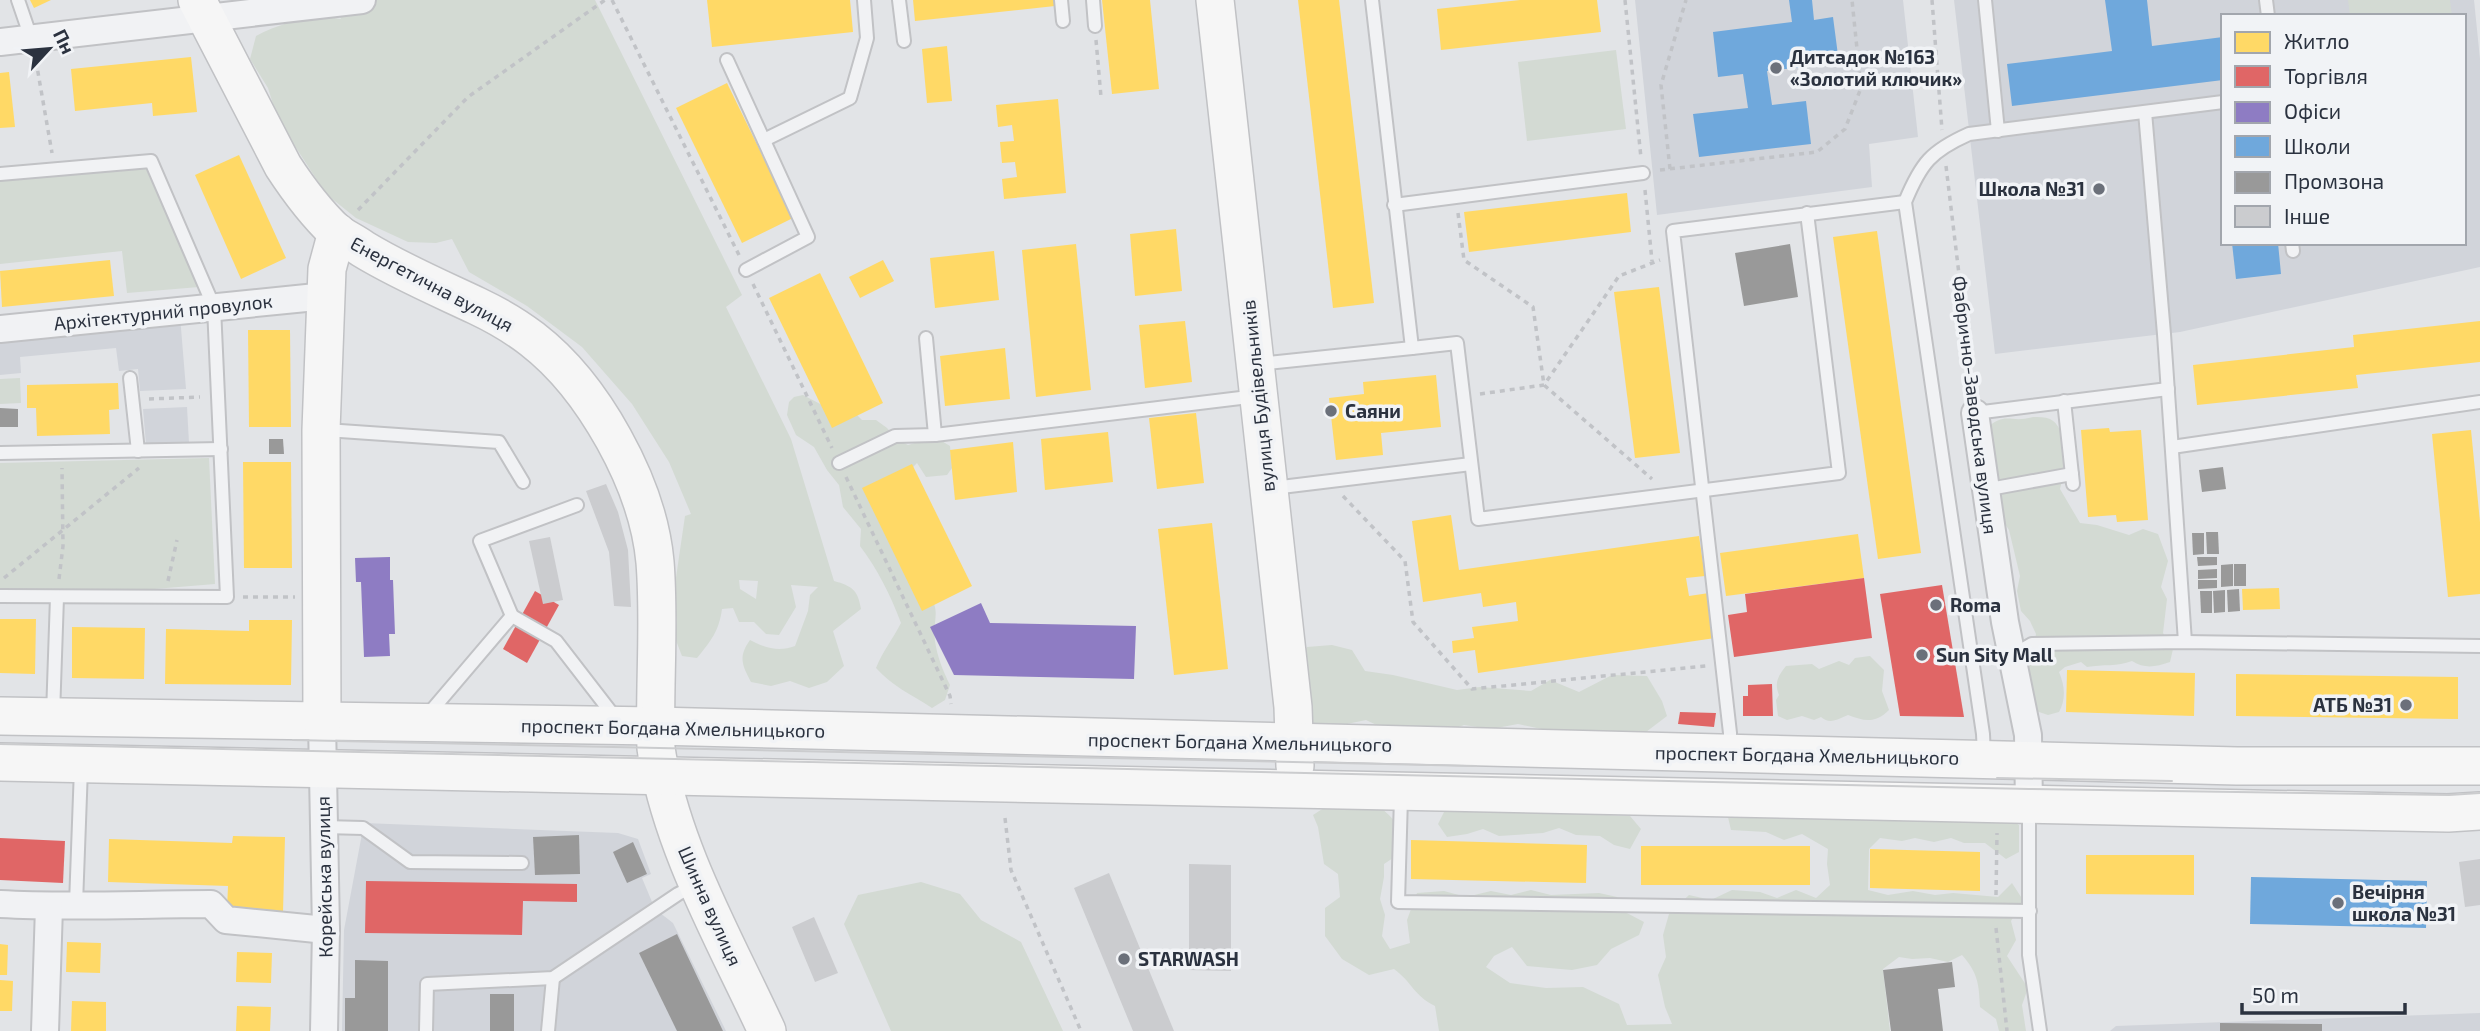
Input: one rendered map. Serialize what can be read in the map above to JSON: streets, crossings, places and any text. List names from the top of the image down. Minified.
{"streets":{"main road":["Енергетична вулиця","вулиця Будівельників","проспект Богдана Хмельницького","Шинна вулиця"],"street":["Архітектурний провулок","Фабрично-Заводська вулиця","Корейська вулиця"]},"crossings":[["Енергетична вулиця","проспект Богдана Хмельницького"],["Енергетична вулиця","Шинна вулиця"],["вулиця Будівельників","проспект Богдана Хмельницького"],["Фабрично-Заводська вулиця","проспект Богдана Хмельницького"],["проспект Богдана Хмельницького","Корейська вулиця"]],"places":["Дитсадок №163 «Золотий ключик»","Школа №31","Саяни","Roma","Sun Sity Mall","АТБ №31","Вечірня школа №31","STARWASH"],"legend":["Житло","Торгівля","Офіси","Школи","Промзона","Інше"],"scale_bar":"50 m","north":"top right"}
